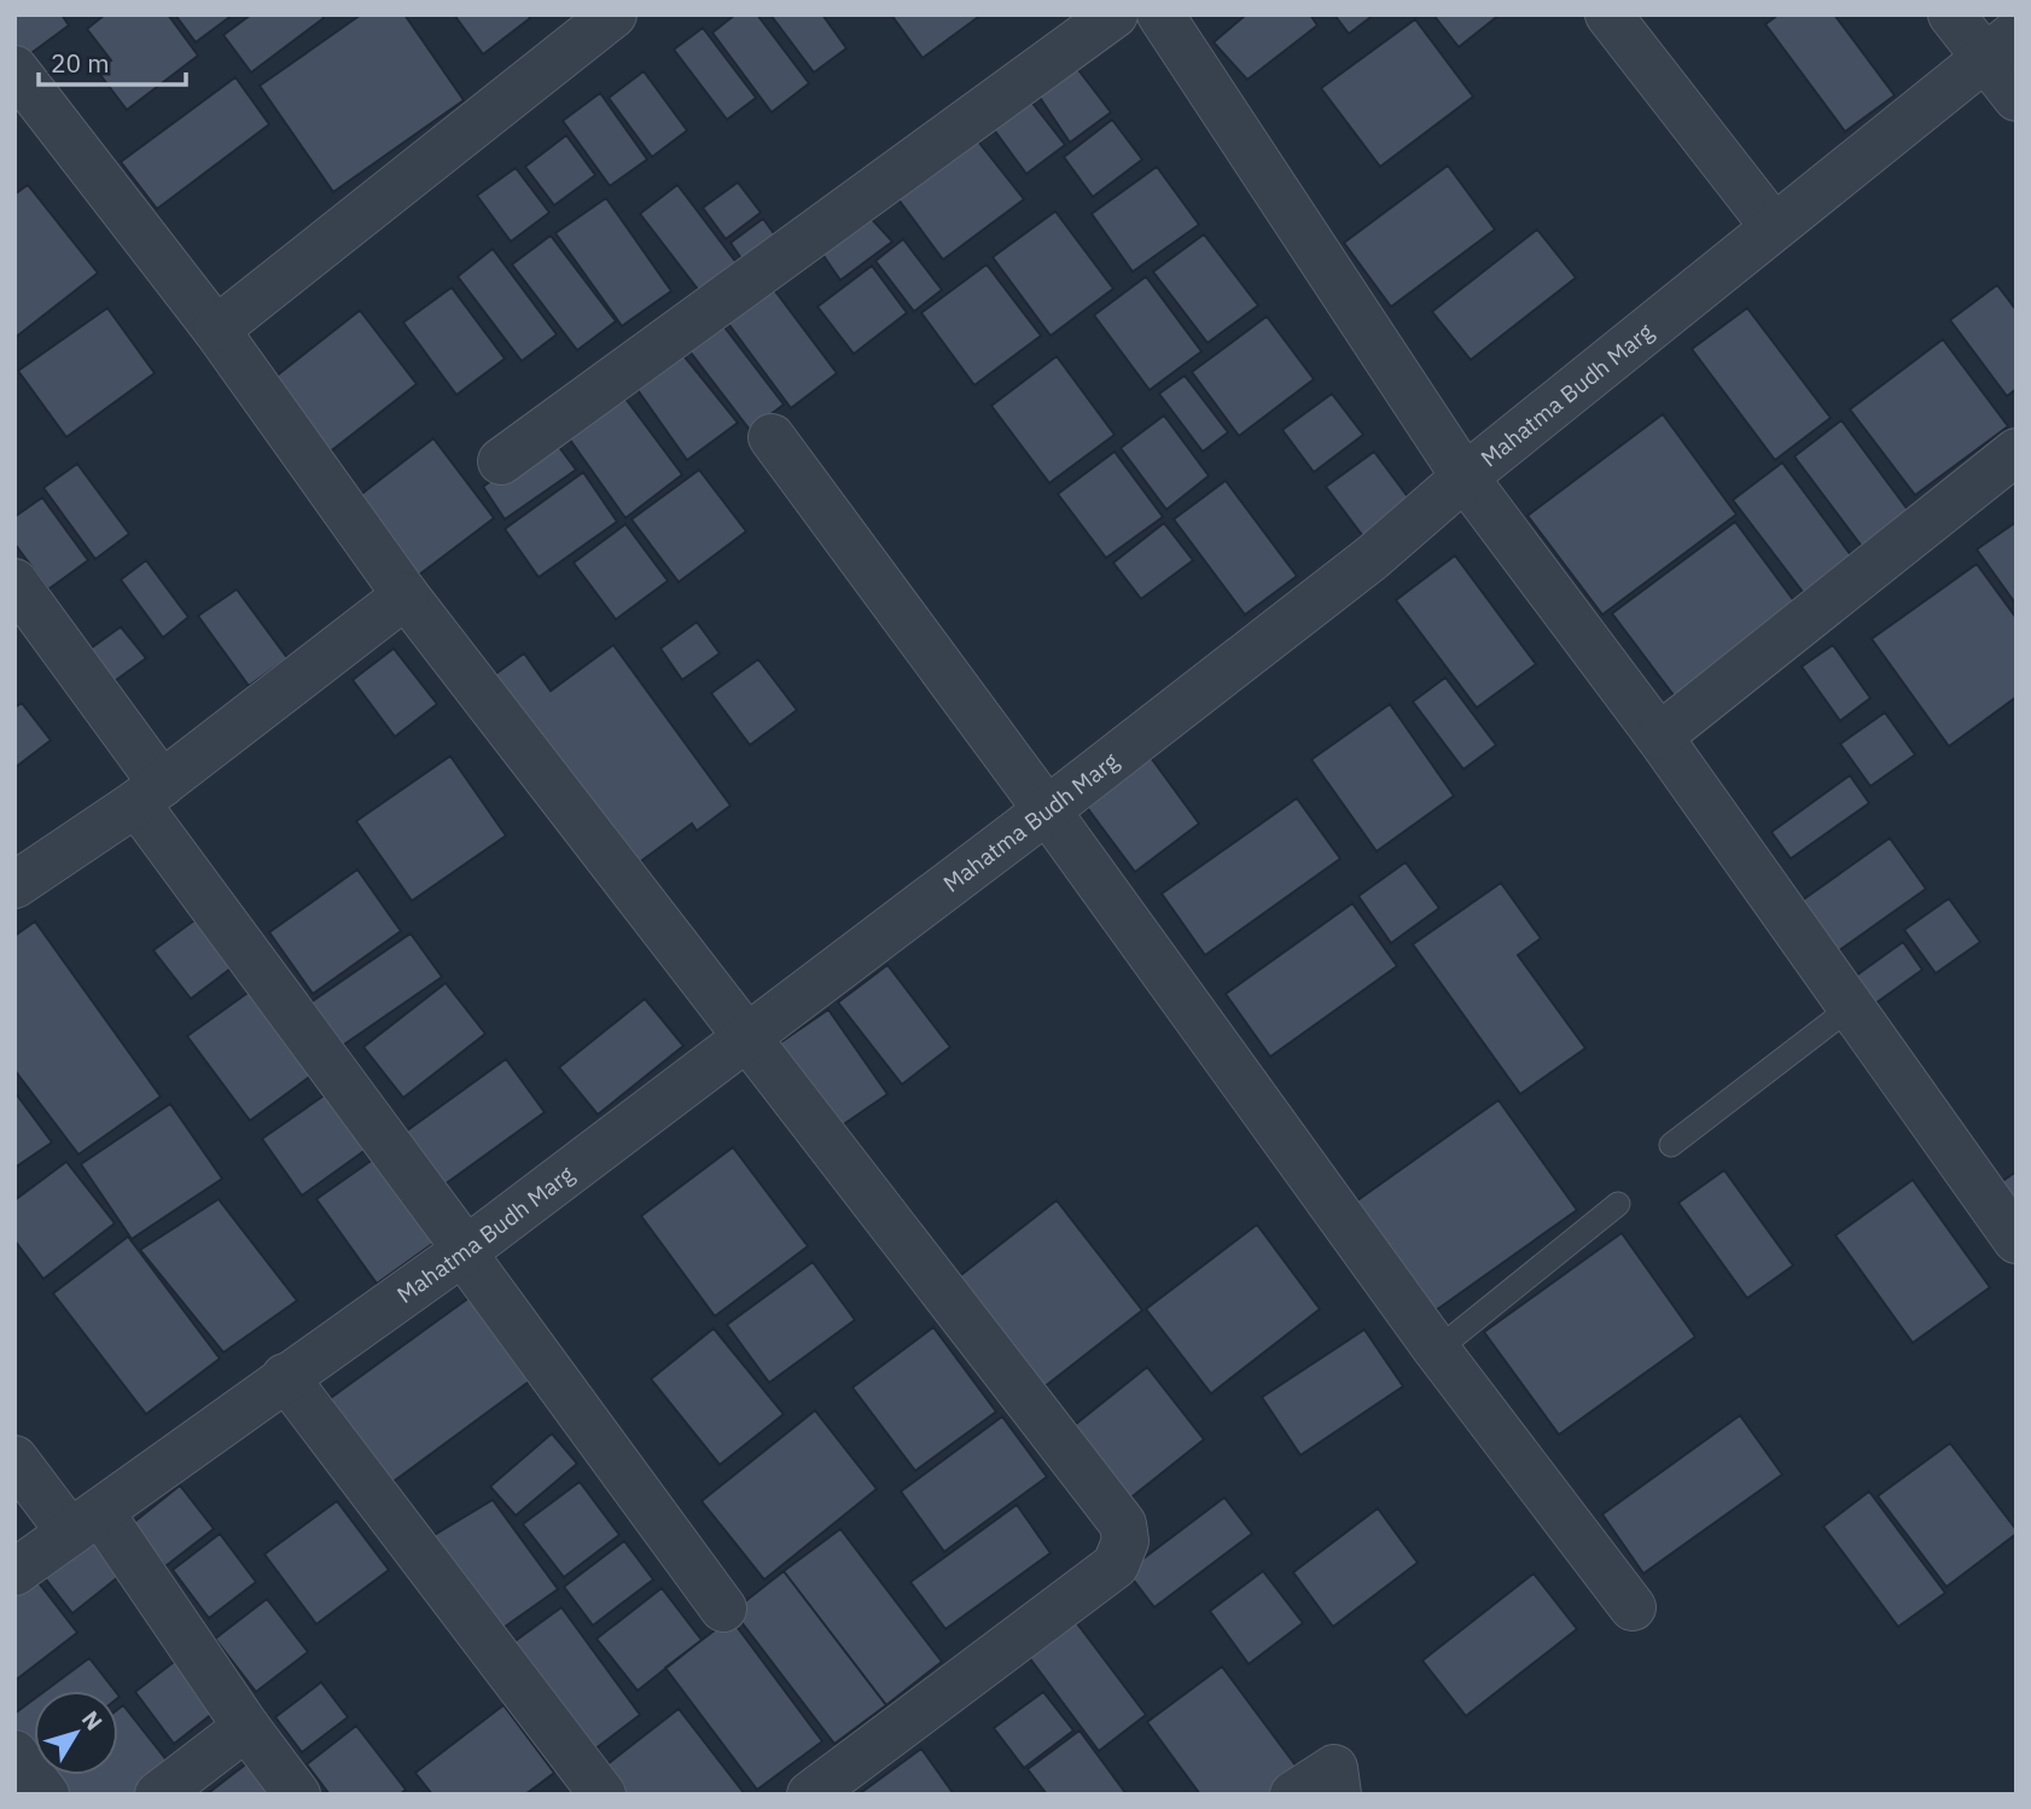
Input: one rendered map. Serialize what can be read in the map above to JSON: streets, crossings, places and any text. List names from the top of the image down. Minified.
{"streets":{"street":["Mahatma Budh Marg"]},"scale_bar":"20 m","north":"top right"}
